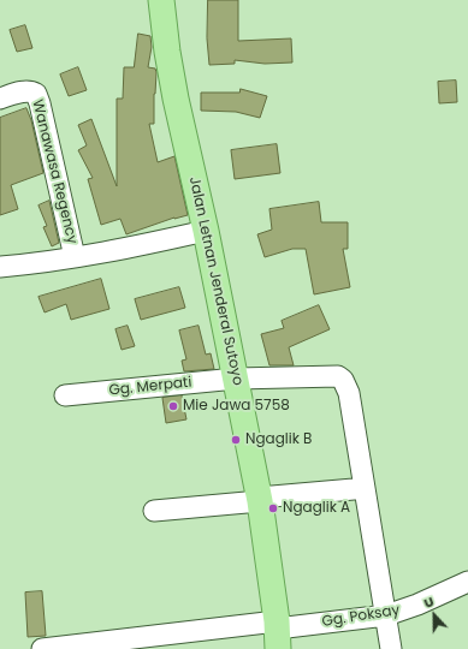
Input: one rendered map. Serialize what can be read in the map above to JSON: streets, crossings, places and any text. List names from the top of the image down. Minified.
{"streets":{"main road":["Jalan Letnan Jenderal Sutoyo"],"street":["Wanawasa Regency","Gg. Merpati","Gg. Poksay"]},"crossings":[["Wanawasa Regency","Jalan Letnan Jenderal Sutoyo"],["Jalan Letnan Jenderal Sutoyo","Gg. Merpati"],["Jalan Letnan Jenderal Sutoyo","Gg. Poksay"],["Gg. Merpati","Gg. Poksay"]],"places":["Mie Jawa 5758","Ngaglik B","Ngaglik A"],"north":"top"}
